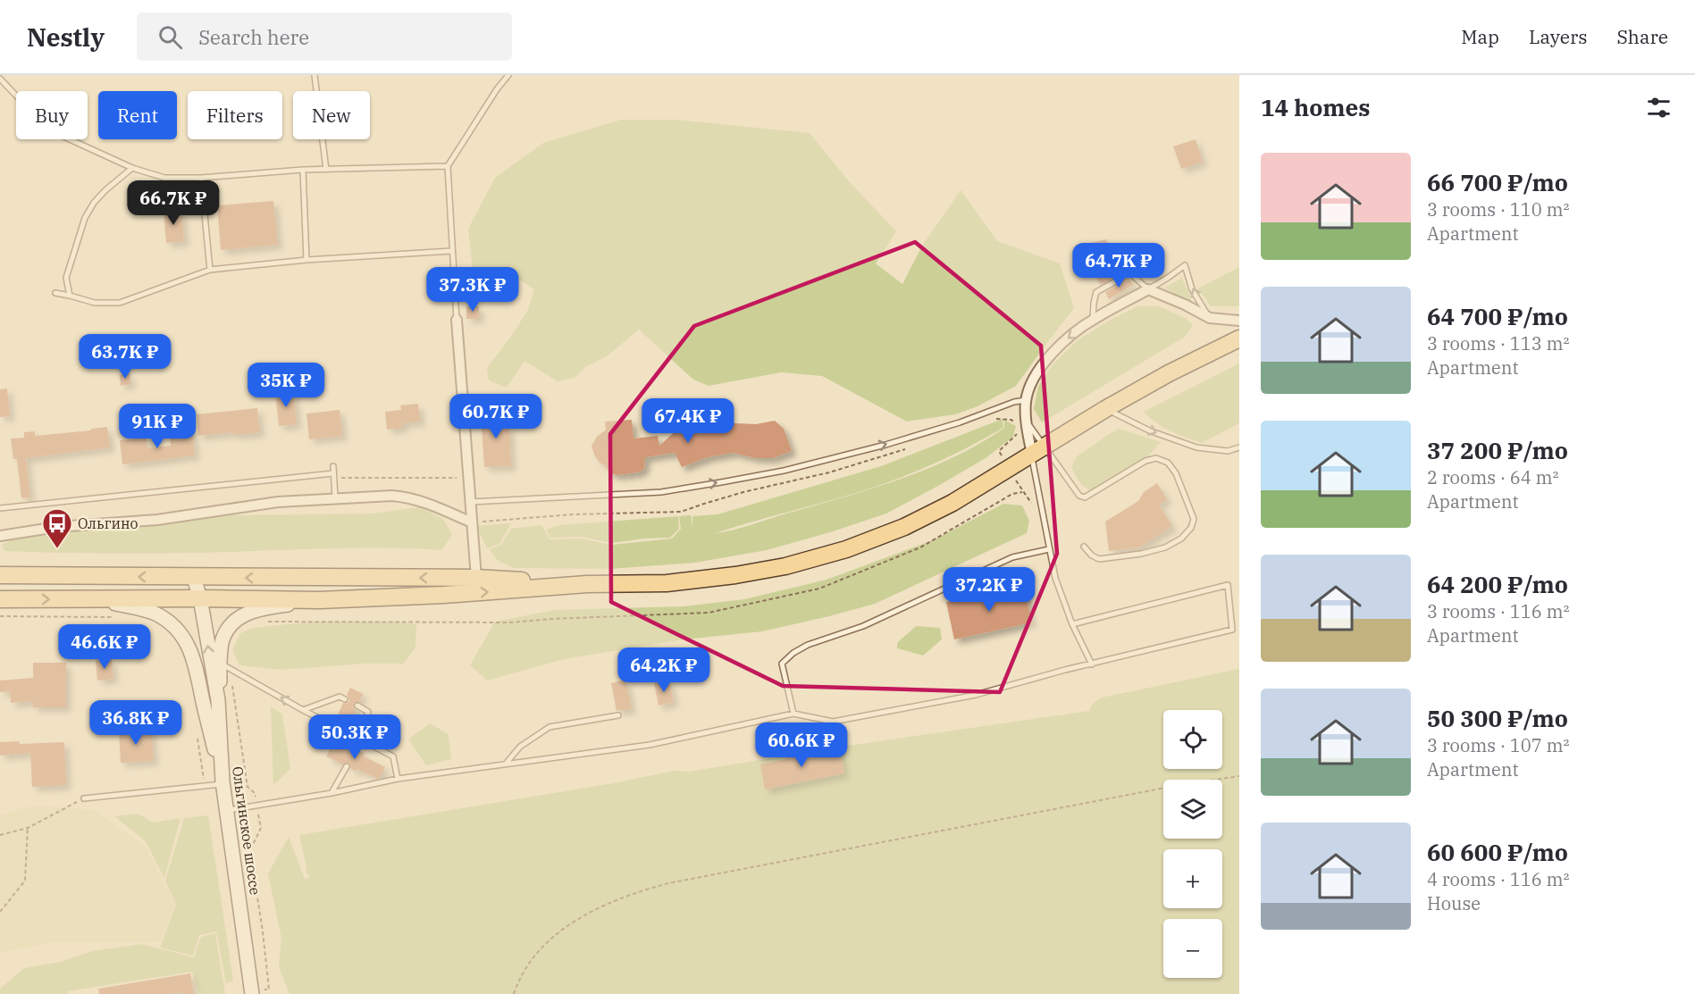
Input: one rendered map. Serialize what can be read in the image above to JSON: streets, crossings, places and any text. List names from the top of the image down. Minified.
{"streets":{"main road":["Ольгинское шоссе"]},"places":{"bus stop":["Ольгино"]},"page":{"header":"Nestly","search":"Search here","nav":["Map","Layers","Share"],"heading":"14 homes","chip":["Buy","Rent","Filters","New"],"list":[{"name":"66 700 ₽/mo","note":"3 rooms · 110 m² · Apartment"},{"name":"64 700 ₽/mo","note":"3 rooms · 113 m² · Apartment"},{"name":"37 200 ₽/mo","note":"2 rooms · 64 m² · Apartment"},{"name":"64 200 ₽/mo","note":"3 rooms · 116 m² · Apartment"},{"name":"50 300 ₽/mo","note":"3 rooms · 107 m² · Apartment"},{"name":"60 600 ₽/mo","note":"4 rooms · 116 m² · House"}],"price":["66.7K ₽","64.7K ₽","37.3K ₽","63.7K ₽","35K ₽","60.7K ₽","67.4K ₽","91K ₽","37.2K ₽","46.6K ₽","64.2K ₽","36.8K ₽","50.3K ₽","60.6K ₽"],"map_buttons":["+","−"]}}
